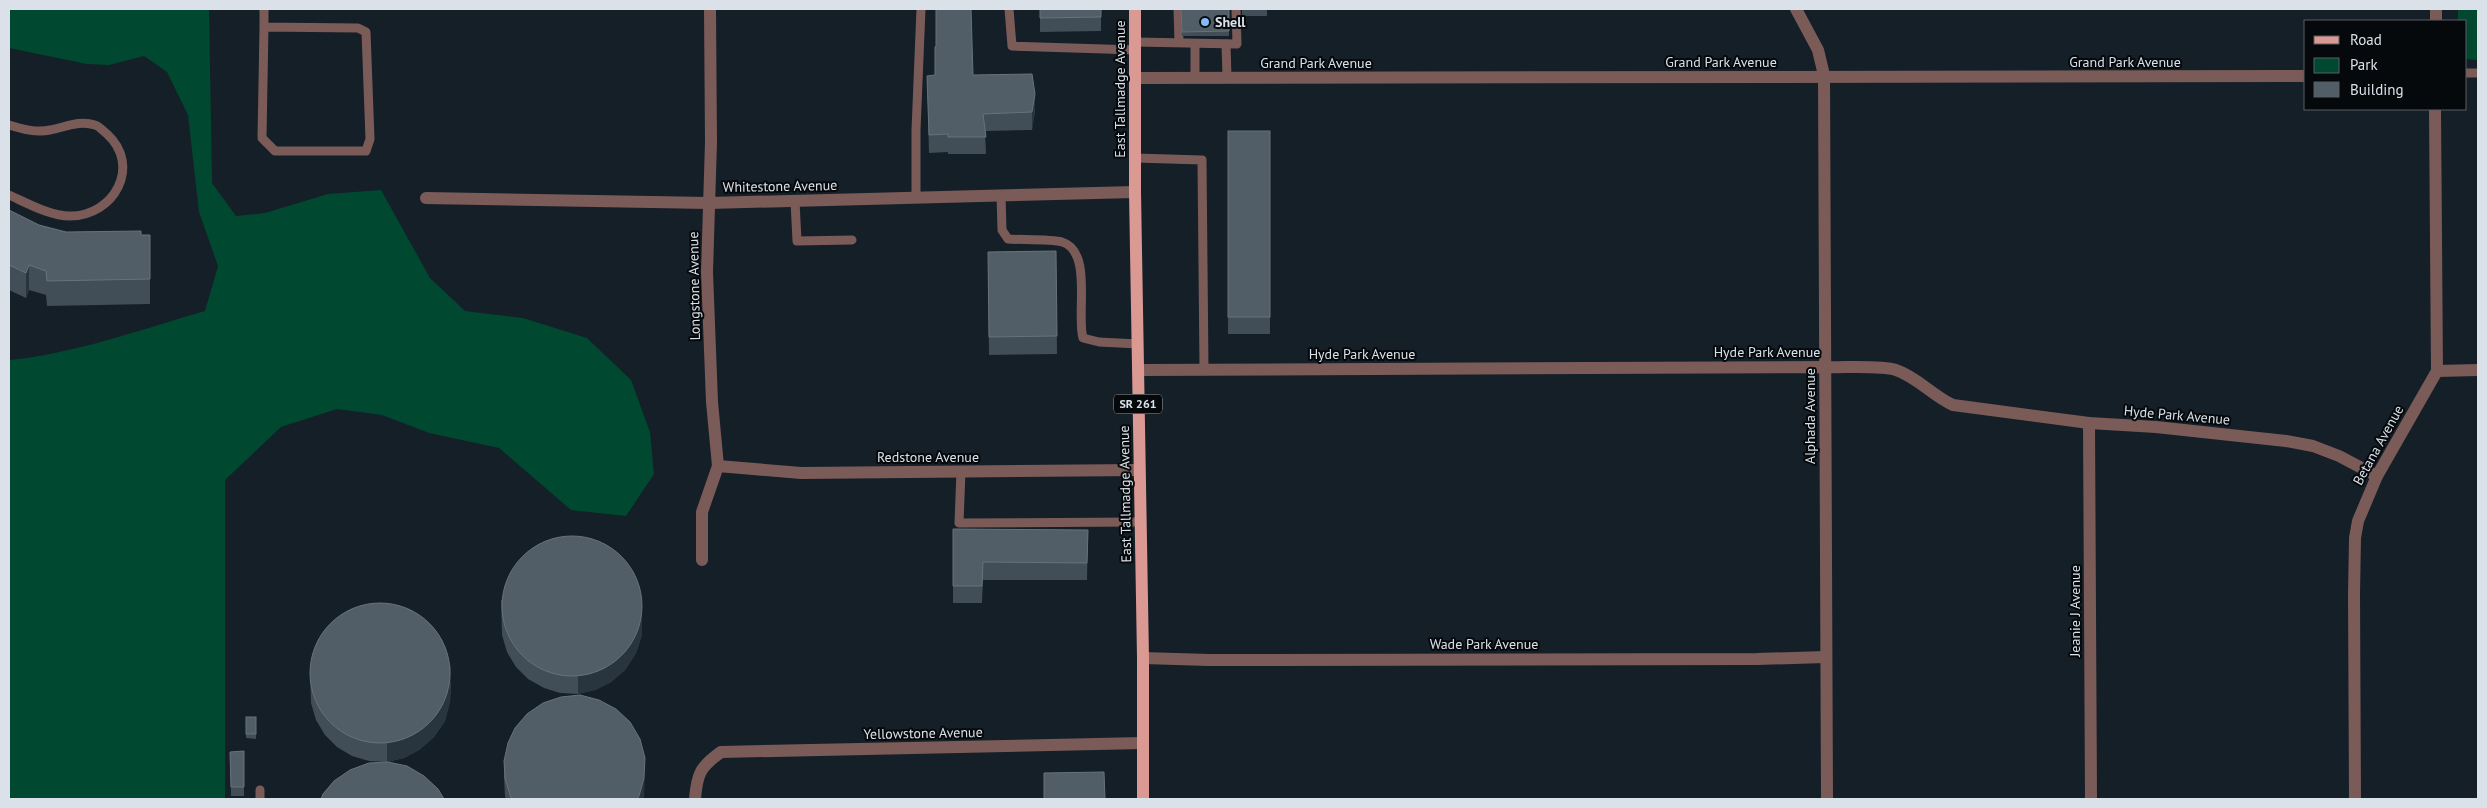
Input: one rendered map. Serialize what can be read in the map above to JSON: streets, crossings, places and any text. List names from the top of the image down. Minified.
{"streets":{"main road":["East Tallmadge Avenue","SR 261"],"street":["Grand Park Avenue","Whitestone Avenue","Longstone Avenue","Hyde Park Avenue","Alphada Avenue","Betana Avenue","Redstone Avenue","Jeanie J Avenue","Wade Park Avenue","Yellowstone Avenue"]},"crossings":[["Grand Park Avenue","East Tallmadge Avenue"],["Grand Park Avenue","Alphada Avenue"],["East Tallmadge Avenue","Whitestone Avenue"],["East Tallmadge Avenue","Hyde Park Avenue"],["East Tallmadge Avenue","Redstone Avenue"],["East Tallmadge Avenue","Wade Park Avenue"],["East Tallmadge Avenue","Yellowstone Avenue"],["Whitestone Avenue","Longstone Avenue"],["Longstone Avenue","Redstone Avenue"],["Hyde Park Avenue","Alphada Avenue"],["Hyde Park Avenue","Betana Avenue"],["Hyde Park Avenue","Jeanie J Avenue"],["Alphada Avenue","Wade Park Avenue"]],"places":["Shell"],"legend":["Road","Park","Building"]}
